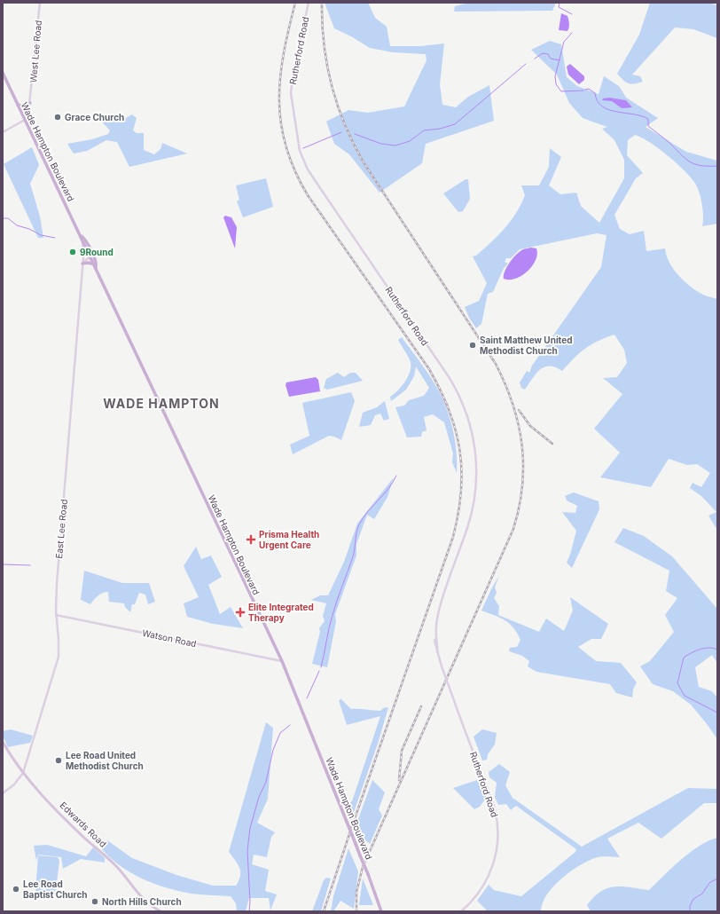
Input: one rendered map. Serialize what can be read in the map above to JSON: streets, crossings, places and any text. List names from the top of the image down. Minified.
{"streets":{"main road":["Wade Hampton Boulevard","Edwards Road"],"street":["Rutherford Road","West Lee Road","East Lee Road","Watson Road"]},"crossings":[["West Lee Road","Wade Hampton Boulevard"],["Wade Hampton Boulevard","East Lee Road"],["Wade Hampton Boulevard","Watson Road"],["East Lee Road","Watson Road"],["East Lee Road","Edwards Road"]],"districts":["WADE HAMPTON"],"places":{"other":["Grace Church","9Round","Saint Matthew United Methodist Church","Lee Road United Methodist Church","Lee Road Baptist Church","North Hills Church"],"health":["Prisma Health Urgent Care","Elite Integrated Therapy"]}}
